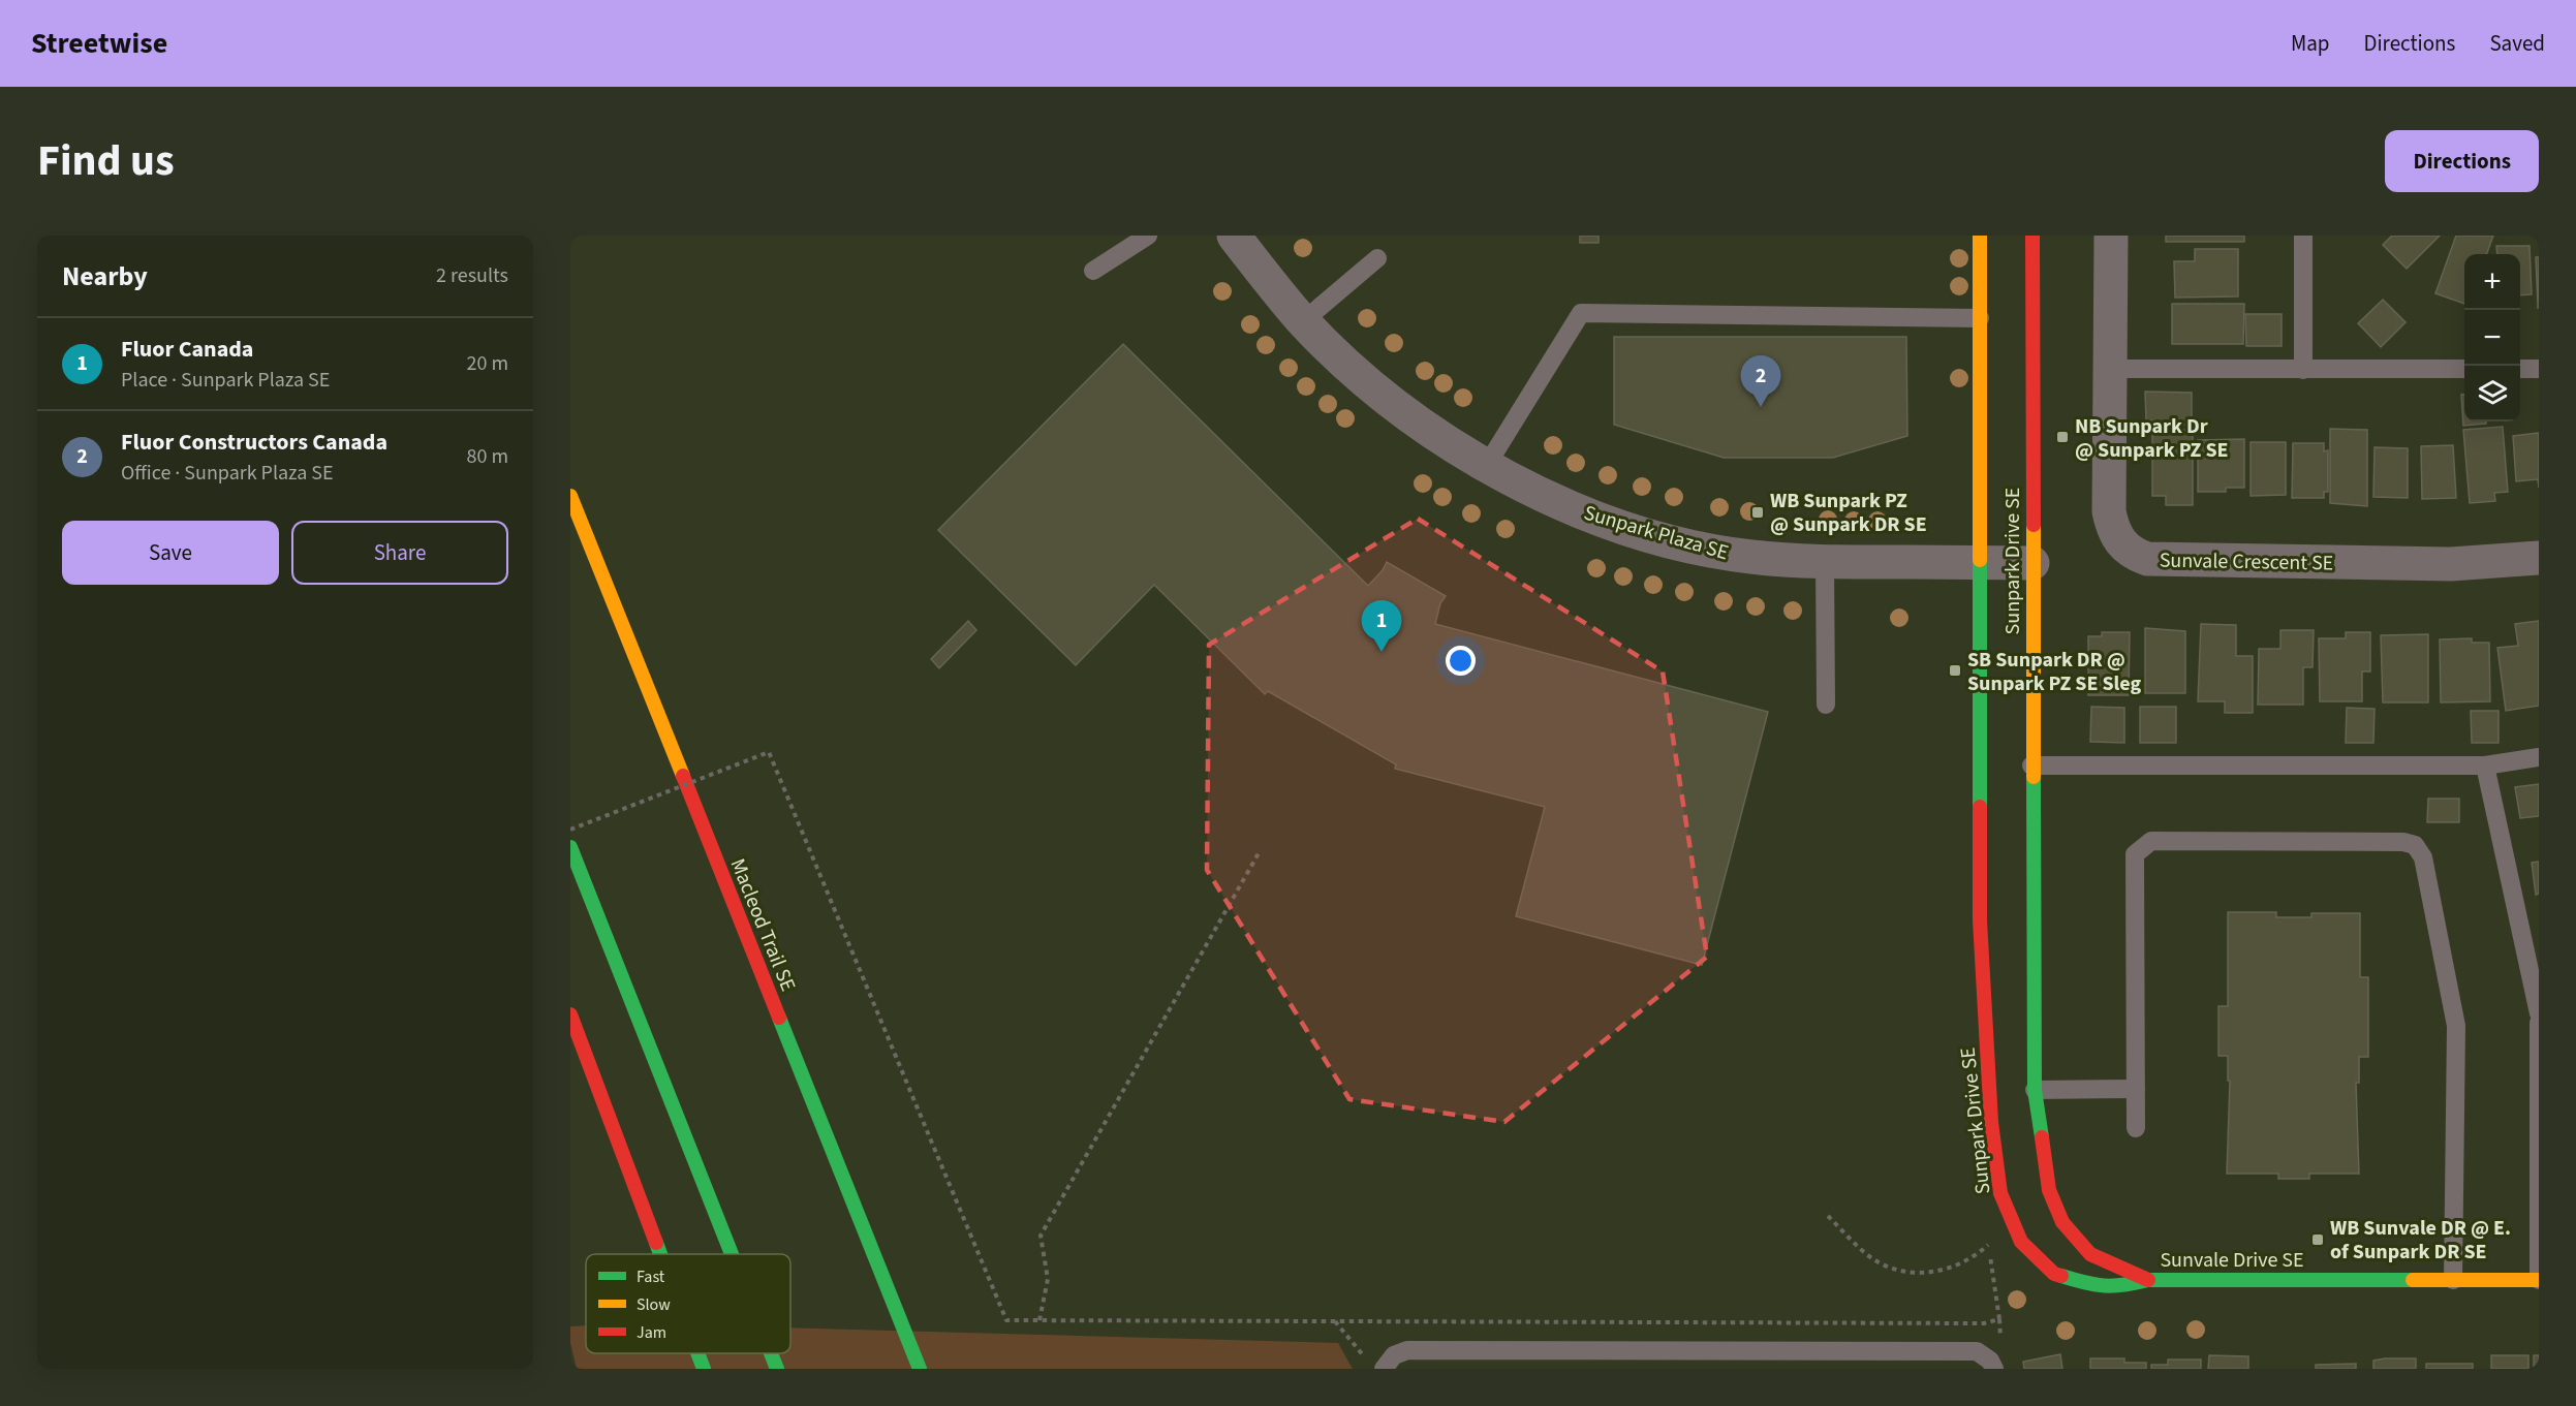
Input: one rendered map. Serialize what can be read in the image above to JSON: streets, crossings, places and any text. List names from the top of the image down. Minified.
{"streets":{"main road":["Sunpark Drive SE","Macleod Trail SE","Sunvale Drive SE"],"street":["Sunpark Plaza SE","Sunvale Crescent SE"]},"crossings":[["Sunpark Plaza SE","Sunpark Drive SE"],["Sunpark Drive SE","Sunvale Drive SE"]],"places":{"transit":["NB Sunpark Dr @ Sunpark PZ SE","WB Sunpark PZ @ Sunpark DR SE","SB Sunpark DR @ Sunpark PZ SE Sleg","WB Sunvale DR @ E. of Sunpark DR SE"]},"legend":["Fast","Slow","Jam"],"page":{"header":"Streetwise","nav":["Map","Directions","Saved"],"title":"Find us","buttons":["Directions",["Save","Share"]],"heading":["Nearby","2 results"],"map_buttons":["+","−"],"list":[{"mark":"1","name":"Fluor Canada","note":"Place · Sunpark Plaza SE","value":"20 m"},{"mark":"2","name":"Fluor Constructors Canada","note":"Office · Sunpark Plaza SE","value":"80 m"}],"pins":["2","1"]}}
